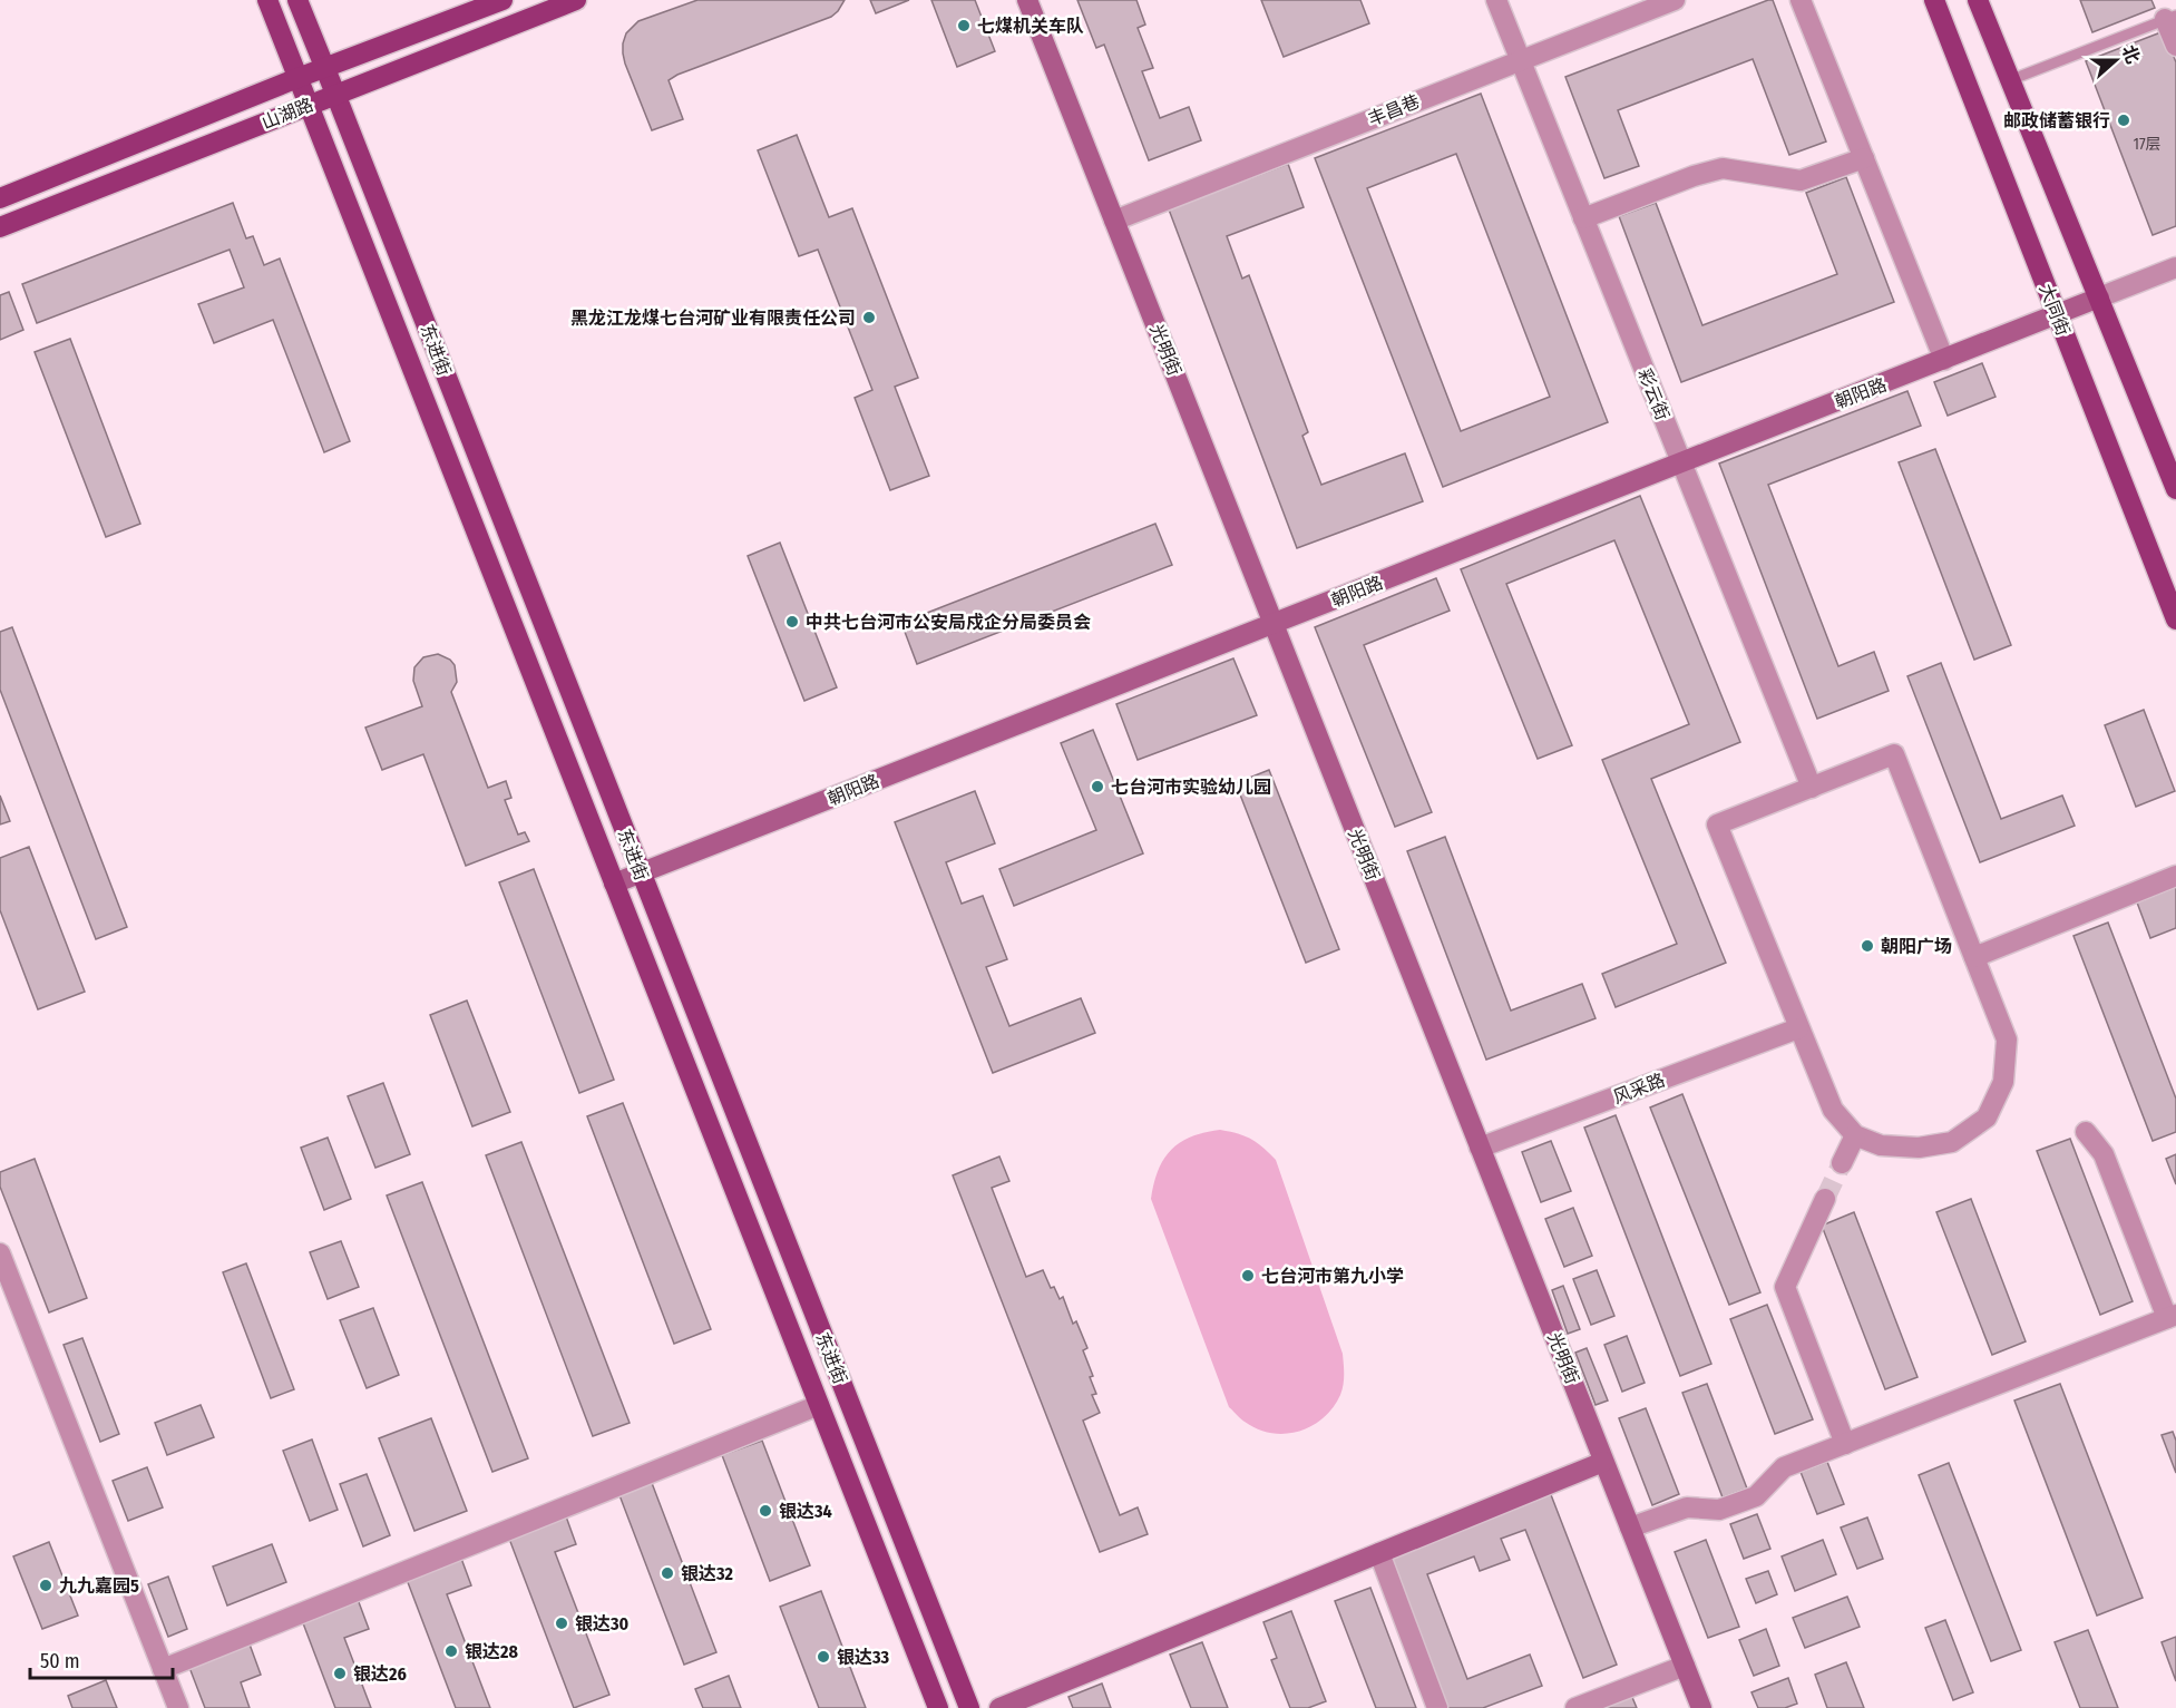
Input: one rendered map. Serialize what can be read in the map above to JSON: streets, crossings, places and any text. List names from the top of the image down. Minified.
{"streets":{"main road":["山湖路","大同街","东进街"],"street":["丰昌巷","光明街","朝阳路","彩云街","风采路"]},"crossings":[["丰昌巷","光明街"],["丰昌巷","彩云街"],["山湖路","东进街"],["大同街","朝阳路"],["东进街","朝阳路"],["光明街","朝阳路"],["光明街","风采路"],["朝阳路","彩云街"]],"places":["七煤机关车队","邮政储蓄银行","黑龙江龙煤七台河矿业有限责任公司","中共七台河市公安局戍企分局委员会","七台河市实验幼儿园","朝阳广场","七台河市第九小学","银达34","银达32","九九嘉园5","银达30","银达28","银达33","银达26"],"house_numbers":["17层"],"scale_bar":"50 m","north":"right"}
